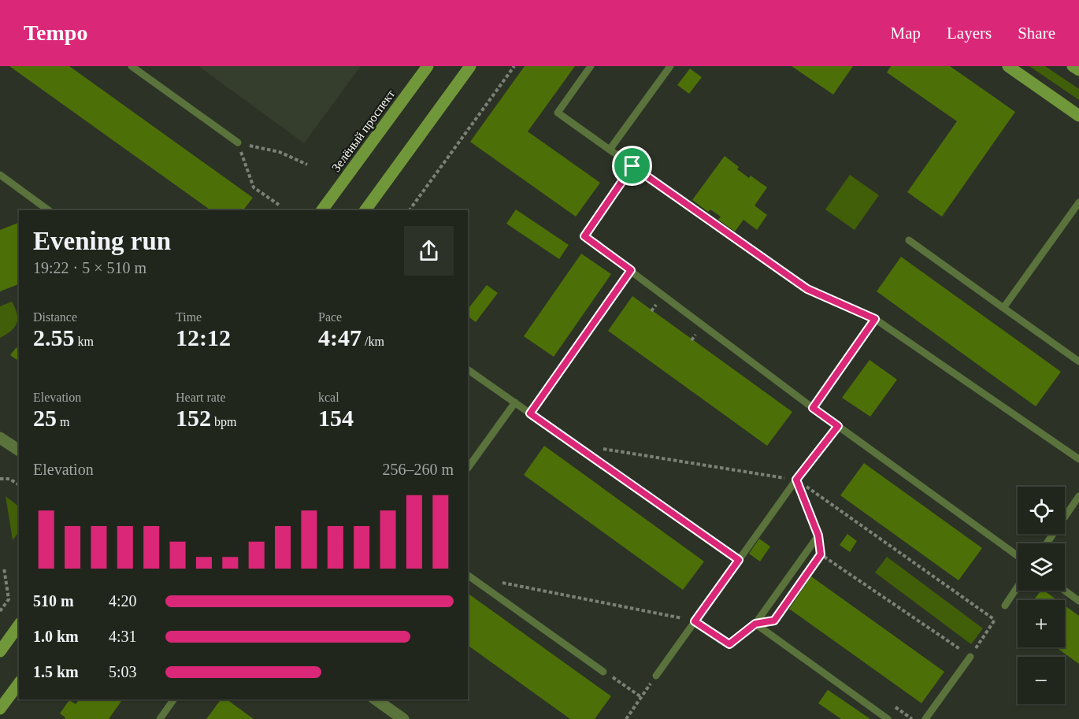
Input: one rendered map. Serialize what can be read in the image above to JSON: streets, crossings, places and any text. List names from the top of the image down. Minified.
{"streets":{"main road":["Зелёный проспект"]},"page":{"header":"Tempo","nav":["Map","Layers","Share"],"heading":["Evening run","19:22 · 5 × 510 m"],"stats":[["Distance","2.55 km"],["Time","12:12"],["Pace","4:47 /km"],["Elevation","25 m"],["Heart rate","152 bpm"],["kcal","154"]],"chart":["Elevation","256–260 m"],"map_buttons":["+","−"],"list":[{"name":"510 m","note":"4:20"},{"name":"1.0 km","note":"4:31"},{"name":"1.5 km","note":"5:03"}]}}
